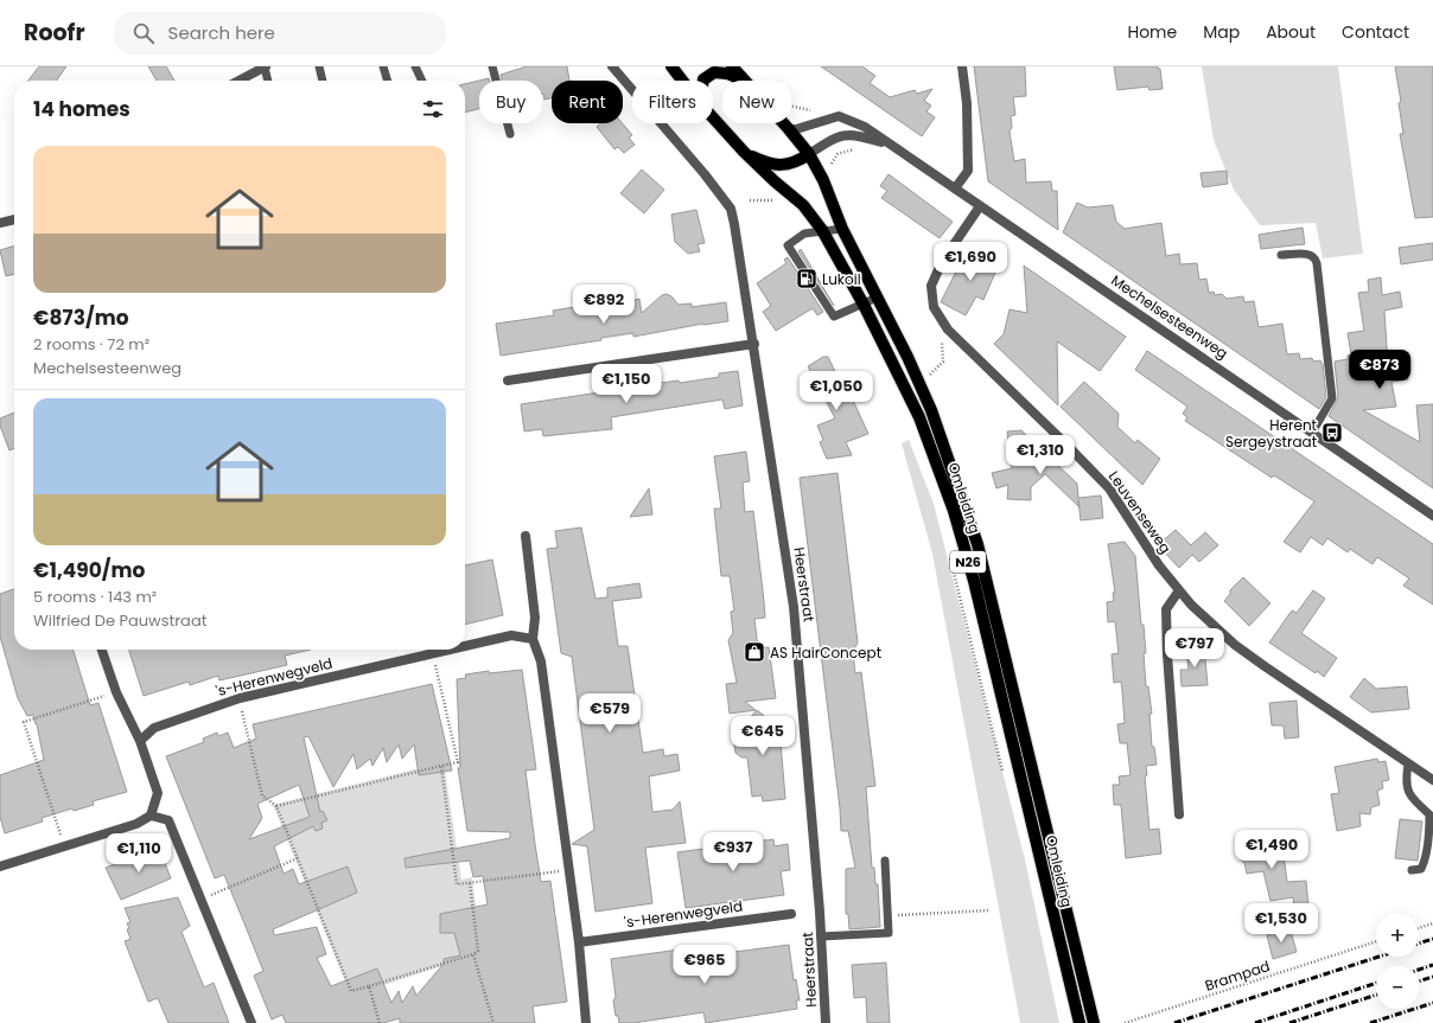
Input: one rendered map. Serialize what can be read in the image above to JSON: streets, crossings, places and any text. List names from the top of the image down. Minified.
{"streets":{"main road":["Omleiding","N26"],"street":["Mechelsesteenweg","Leuvenseweg","Heerstraat","'s-Herenwegveld"],"path":["Brampad"]},"crossings":[["Mechelsesteenweg","Omleiding"],["Mechelsesteenweg","Leuvenseweg"],["Mechelsesteenweg","N26"],["Omleiding","N26"]],"places":{"fuel station":["Lukoil"],"bus stop":["Herent Sergeystraat"],"shop":["AS HairConcept"]},"page":{"header":"Roofr","search":"Search here","nav":["Home","Map","About","Contact"],"chip":["Buy","Rent","Filters","New"],"heading":"14 homes","list":[{"name":"€873/mo","note":"2 rooms · 72 m² · Mechelsesteenweg"},{"name":"€1,490/mo","note":"5 rooms · 143 m² · Wilfried De Pauwstraat"}],"price":["€1,690","€892","€873","€1,150","€1,050","€1,310","€797","€579","€645","€1,490","€937","€1,110","€1,530","€965"],"map_buttons":["+","−"]}}
